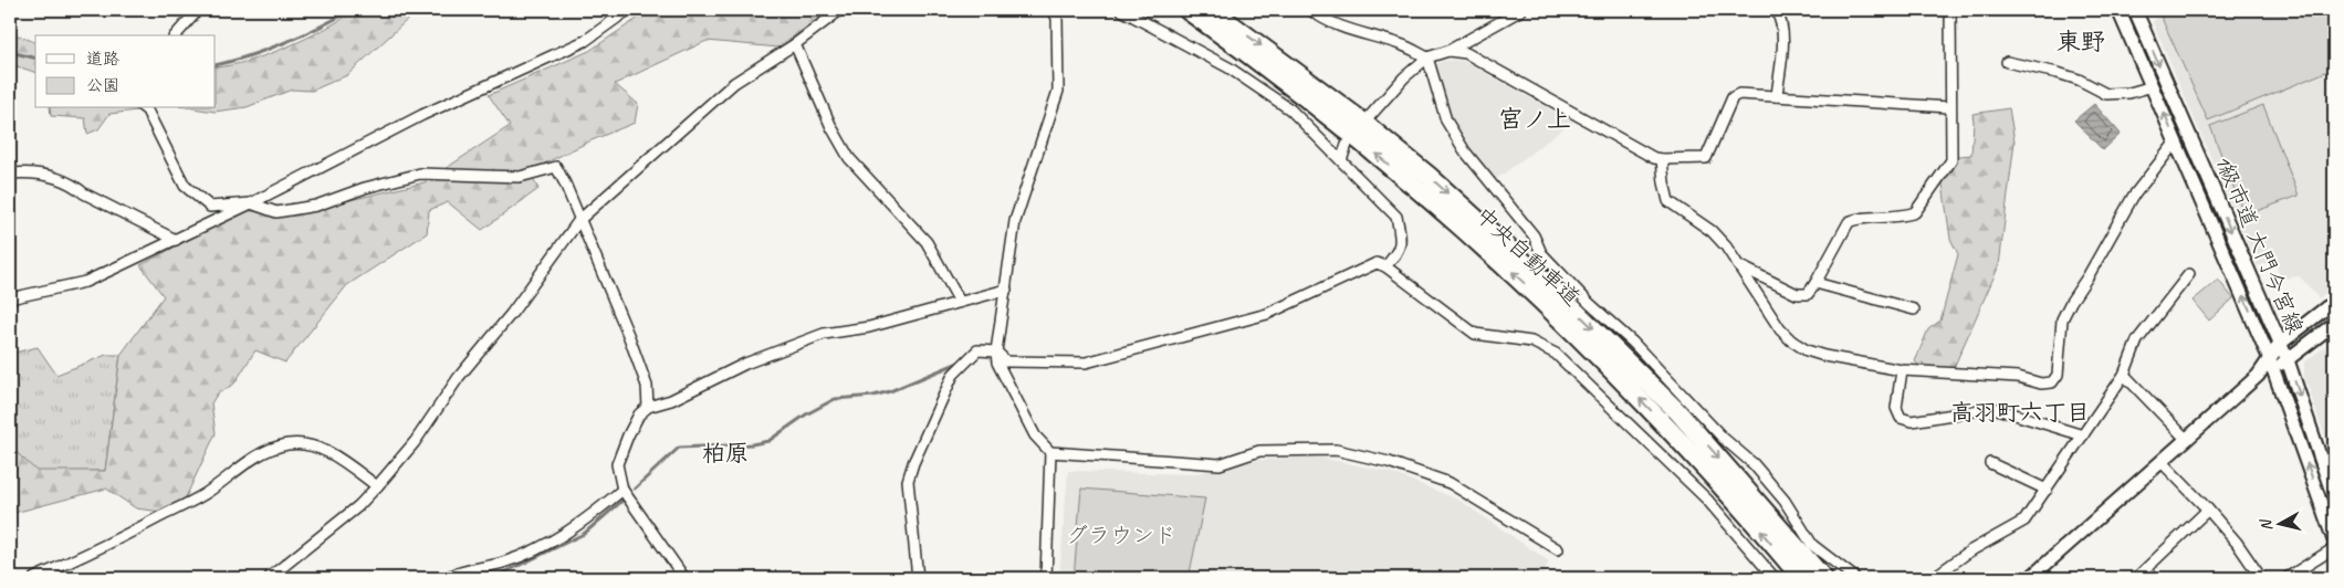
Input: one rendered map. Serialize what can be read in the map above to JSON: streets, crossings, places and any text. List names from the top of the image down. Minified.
{"streets":{"highway":["中央自動車道"],"street":["1級市道 大門今宮線"]},"districts":["東野","宮ノ上","高羽町六丁目","柏原"],"parks":["グラウンド"],"legend":["道路","公園"],"north":"left"}
